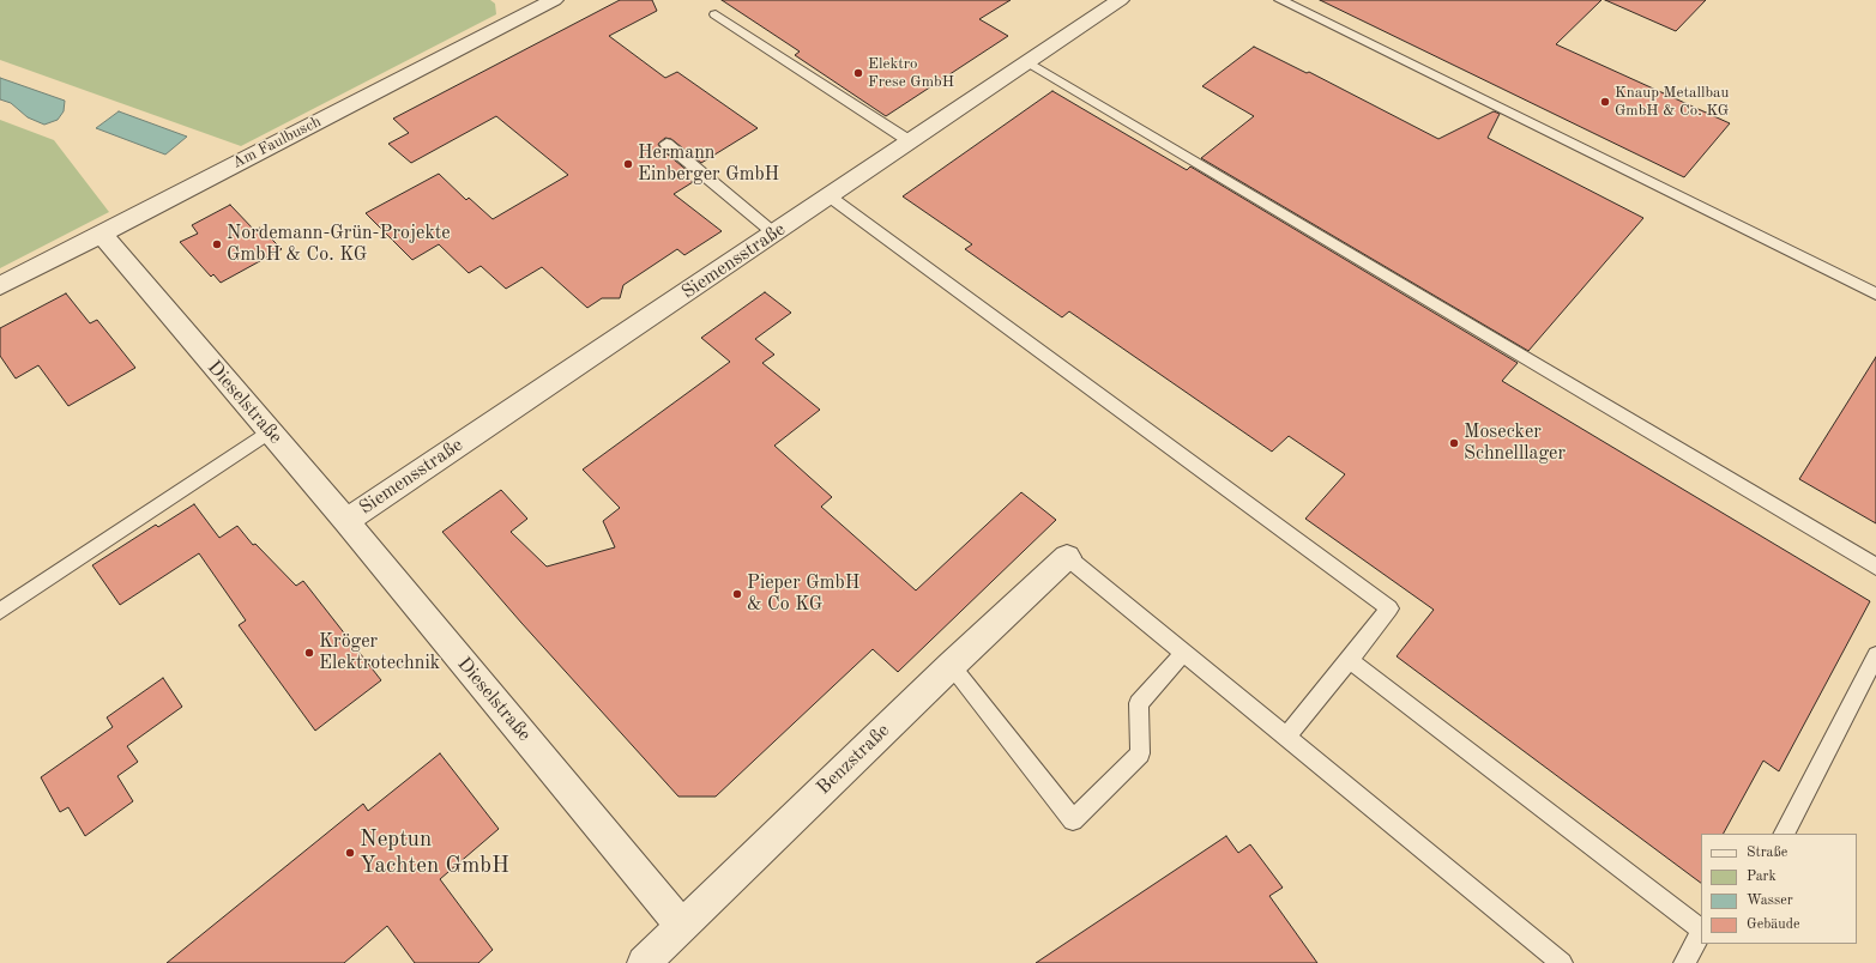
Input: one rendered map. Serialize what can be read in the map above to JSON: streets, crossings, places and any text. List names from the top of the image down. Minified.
{"streets":{"street":["Am Faulbusch","Siemensstraße","Dieselstraße","Benzstraße"]},"crossings":[["Am Faulbusch","Dieselstraße"],["Siemensstraße","Dieselstraße"],["Dieselstraße","Benzstraße"]],"places":["Elektro Frese GmbH","Knaup Metallbau GmbH & Co. KG","Hermann Einberger GmbH","Nordemann-Grün-Projekte GmbH & Co. KG","Mosecker Schnelllager","Pieper GmbH & Co KG","Kröger Elektrotechnik","Neptun Yachten GmbH"],"legend":["Straße","Park","Wasser","Gebäude"]}
